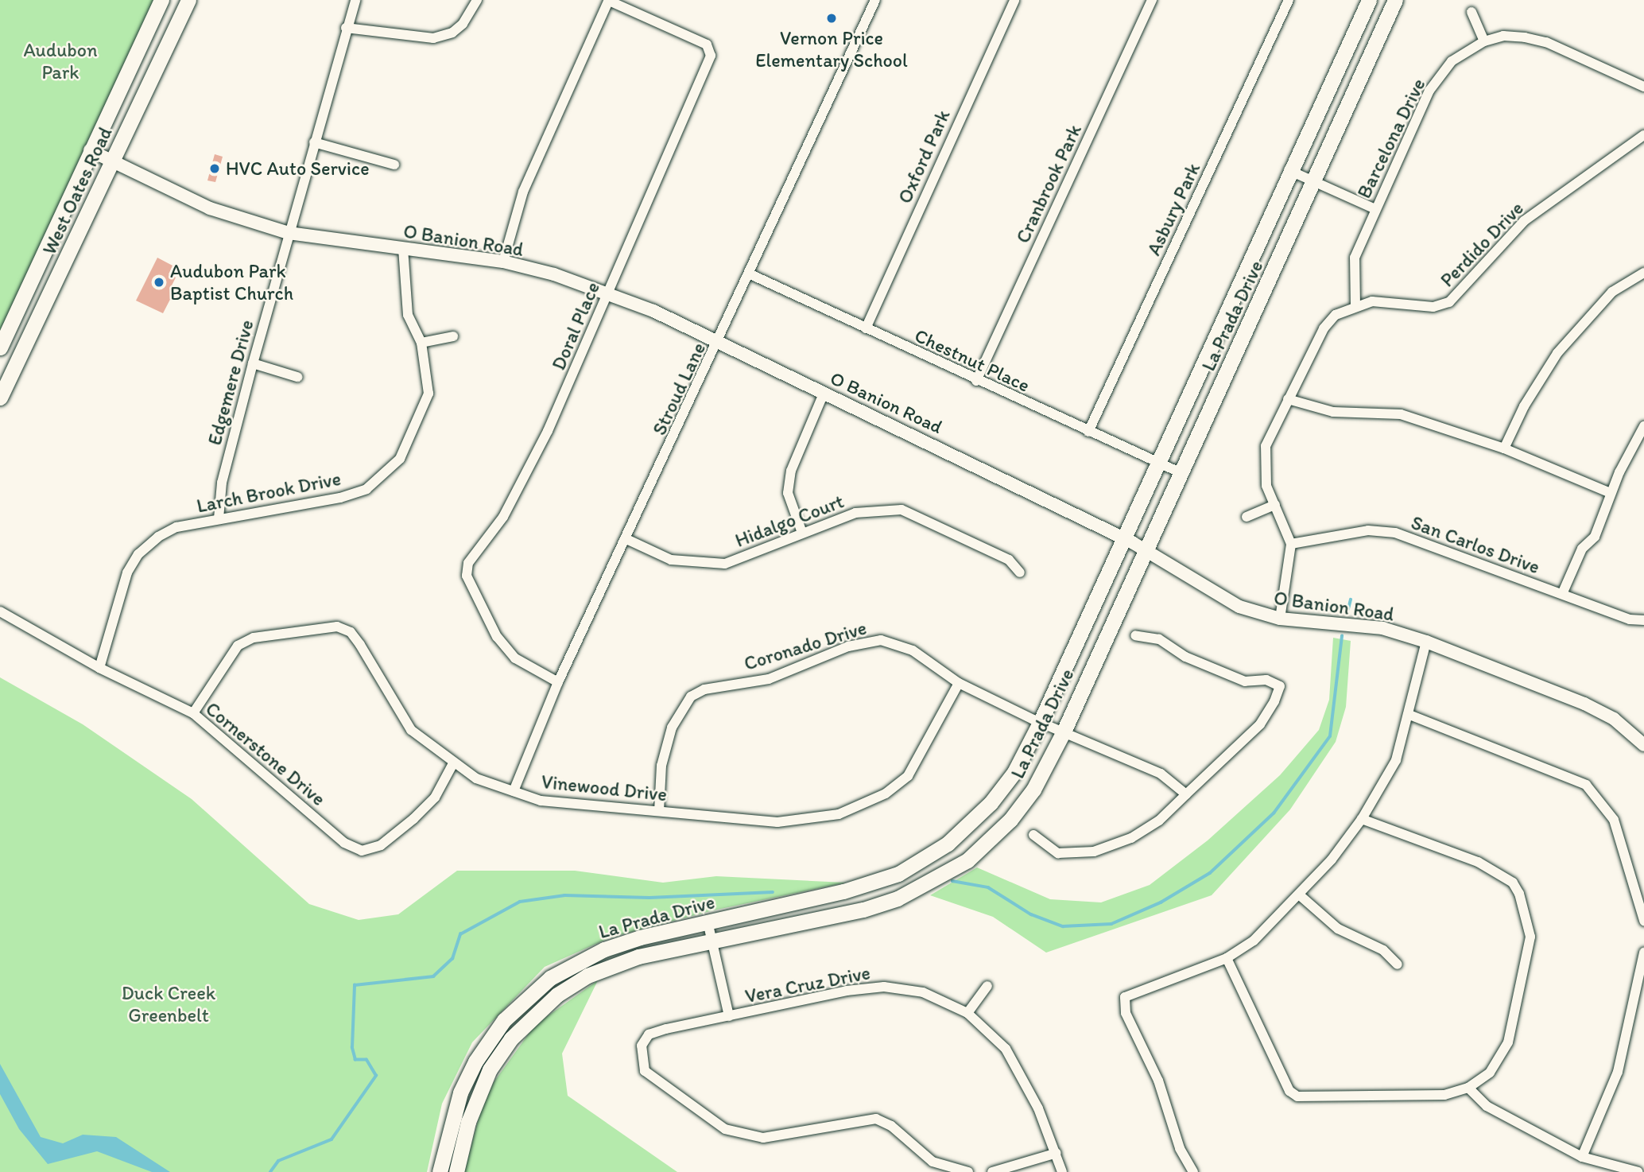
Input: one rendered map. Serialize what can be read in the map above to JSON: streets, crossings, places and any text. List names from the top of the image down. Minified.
{"streets":{"main road":["West Oates Road","La Prada Drive"],"street":["Barcelona Drive","Oxford Park","Cranbrook Park","Asbury Park","O Banion Road","Perdido Drive","Doral Place","Chestnut Place","Edgemere Drive","Stroud Lane","Larch Brook Drive","Hidalgo Court","San Carlos Drive","Coronado Drive","Cornerstone Drive","Vinewood Drive","Vera Cruz Drive"]},"crossings":[["Barcelona Drive","Perdido Drive"],["Oxford Park","Chestnut Place"],["Cranbrook Park","Chestnut Place"],["West Oates Road","O Banion Road"],["Asbury Park","Chestnut Place"],["O Banion Road","La Prada Drive"],["O Banion Road","Doral Place"],["O Banion Road","Edgemere Drive"],["O Banion Road","Stroud Lane"],["O Banion Road","Larch Brook Drive"],["Perdido Drive","San Carlos Drive"],["La Prada Drive","Chestnut Place"],["La Prada Drive","Coronado Drive"],["Doral Place","Stroud Lane"],["Chestnut Place","Stroud Lane"],["Edgemere Drive","Larch Brook Drive"],["Stroud Lane","Hidalgo Court"],["Stroud Lane","Vinewood Drive"],["Larch Brook Drive","Cornerstone Drive"],["Coronado Drive","Vinewood Drive"],["Cornerstone Drive","Vinewood Drive"]],"parks":["Audubon Park","Duck Creek Greenbelt"],"places":["Vernon Price Elementary School","HVC Auto Service","Audubon Park Baptist Church"]}
